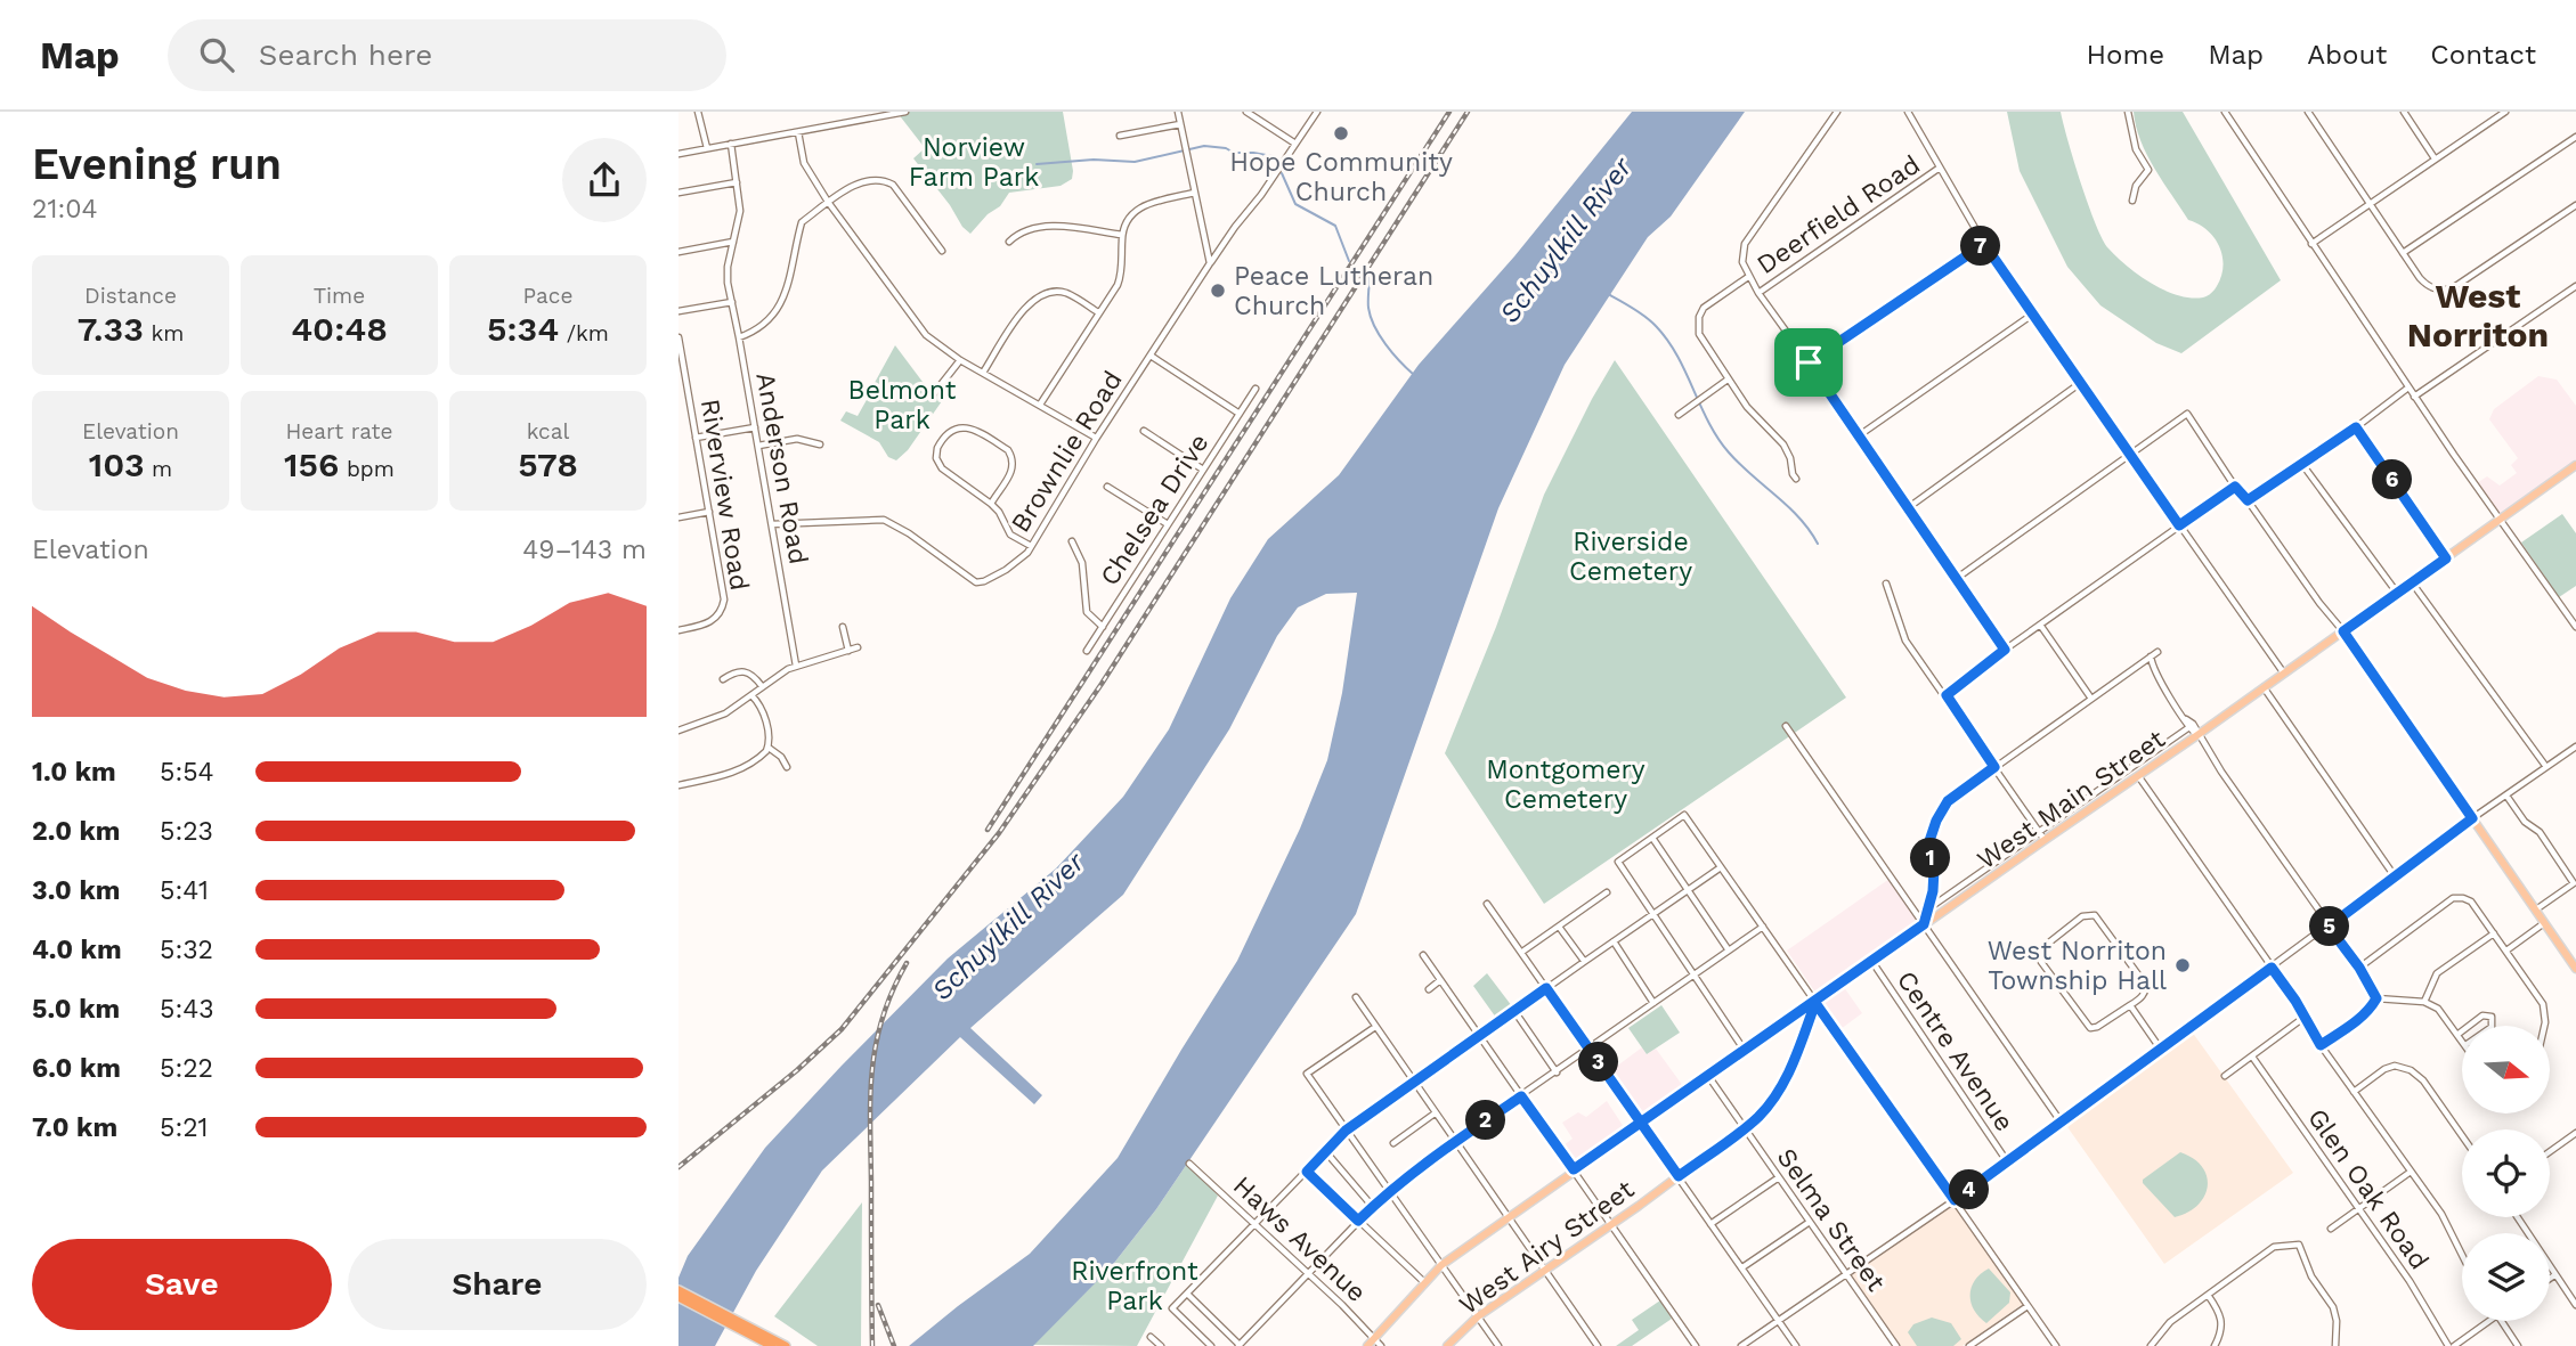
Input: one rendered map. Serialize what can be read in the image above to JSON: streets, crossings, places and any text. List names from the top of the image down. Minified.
{"streets":{"main road":["West Main Street","West Airy Street"],"street":["Deerfield Road","Brownlie Road","Anderson Road","Riverview Road","Chelsea Drive","Centre Avenue","Glen Oak Road","Selma Street","Haws Avenue"]},"crossings":[["Brownlie Road","Anderson Road"],["West Main Street","Centre Avenue"],["West Main Street","Selma Street"],["West Main Street","Haws Avenue"],["West Main Street","West Airy Street"],["Selma Street","West Airy Street"]],"districts":["West Norriton"],"water":["Schuylkill River"],"parks":["Norview Farm Park","Belmont Park","Riverside Cemetery","Montgomery Cemetery","Riverfront Park"],"places":["Hope Community Church","Peace Lutheran Church","West Norriton Township Hall"],"north":"right","page":{"header":"Map","search":"Search here","nav":["Home","Map","About","Contact"],"heading":["Evening run","21:04"],"pins":["7","6","1","5","3","2","4"],"stats":[["Distance","7.33 km"],["Time","40:48"],["Pace","5:34 /km"],["Elevation","103 m"],["Heart rate","156 bpm"],["kcal","578"]],"chart":["Elevation","49–143 m"],"list":[{"name":"1.0 km","note":"5:54"},{"name":"2.0 km","note":"5:23"},{"name":"3.0 km","note":"5:41"},{"name":"4.0 km","note":"5:32"},{"name":"5.0 km","note":"5:43"},{"name":"6.0 km","note":"5:22"},{"name":"7.0 km","note":"5:21"}],"buttons":["Save","Share"]}}
